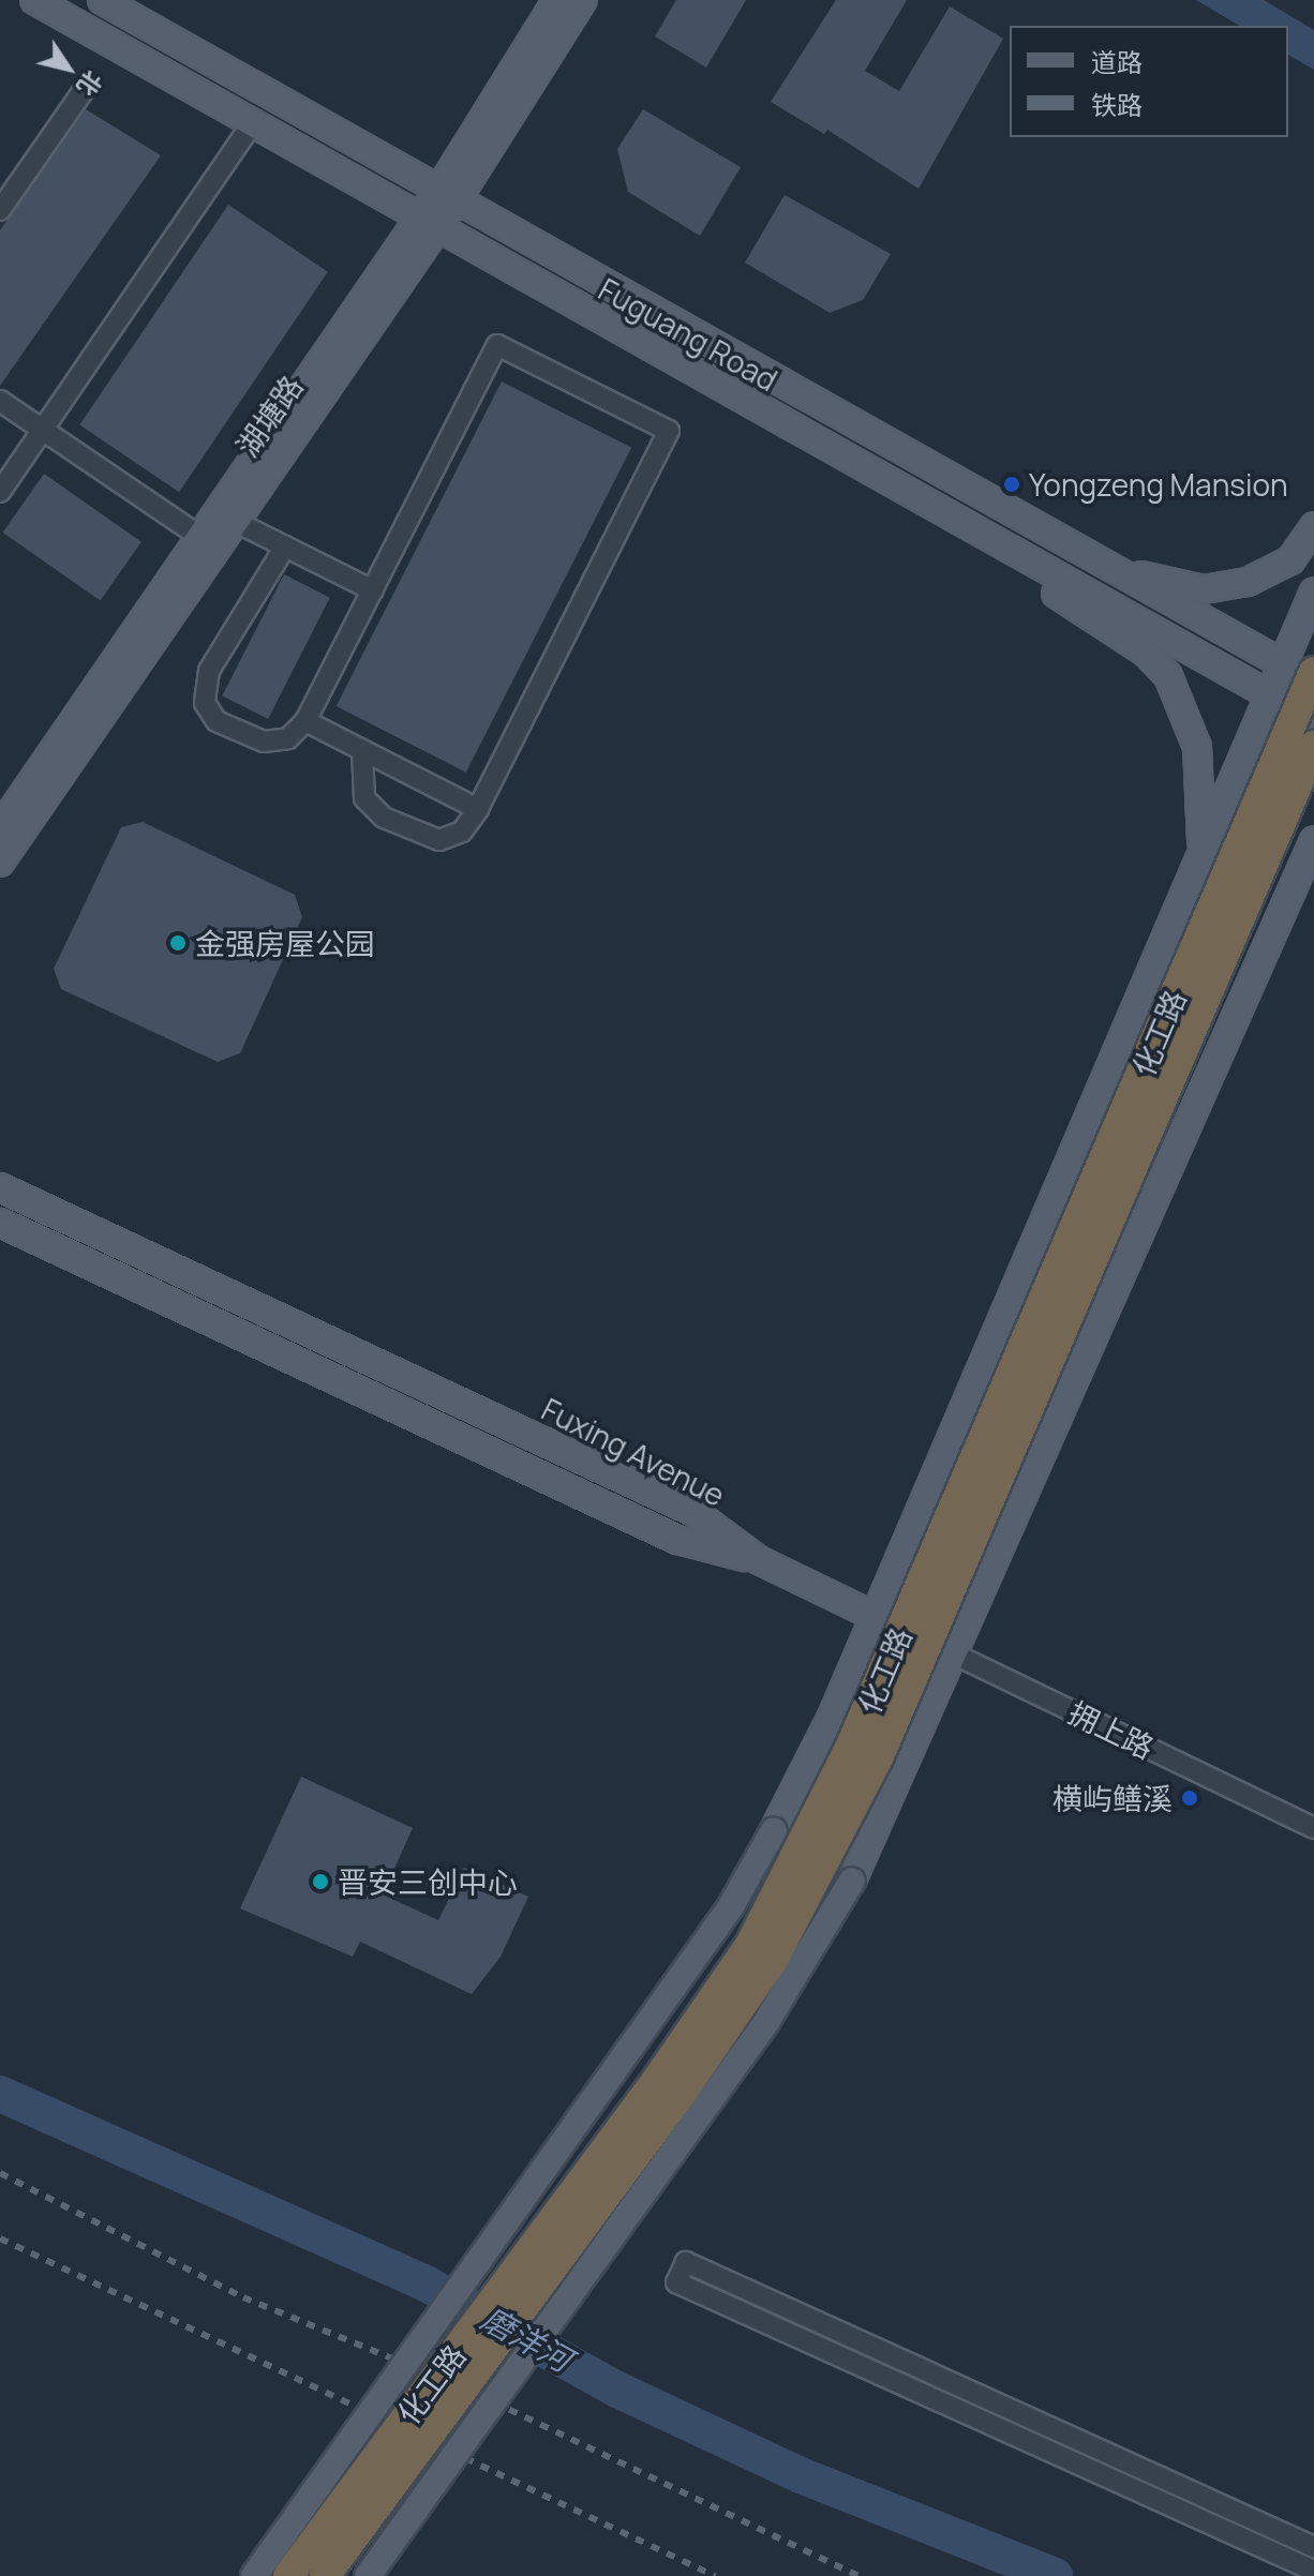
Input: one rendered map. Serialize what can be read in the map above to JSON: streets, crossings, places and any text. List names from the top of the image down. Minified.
{"streets":{"highway":["化工路"],"main road":["Fuguang Road","湖塘路","Fuxing Avenue"],"street":["拥上路"]},"crossings":[["Fuguang Road","湖塘路"]],"water":["磨洋河"],"places":["Yongzeng Mansion","金强房屋公园","横屿鳝溪","晋安三创中心"],"legend":["道路","铁路"],"north":"bottom right"}
